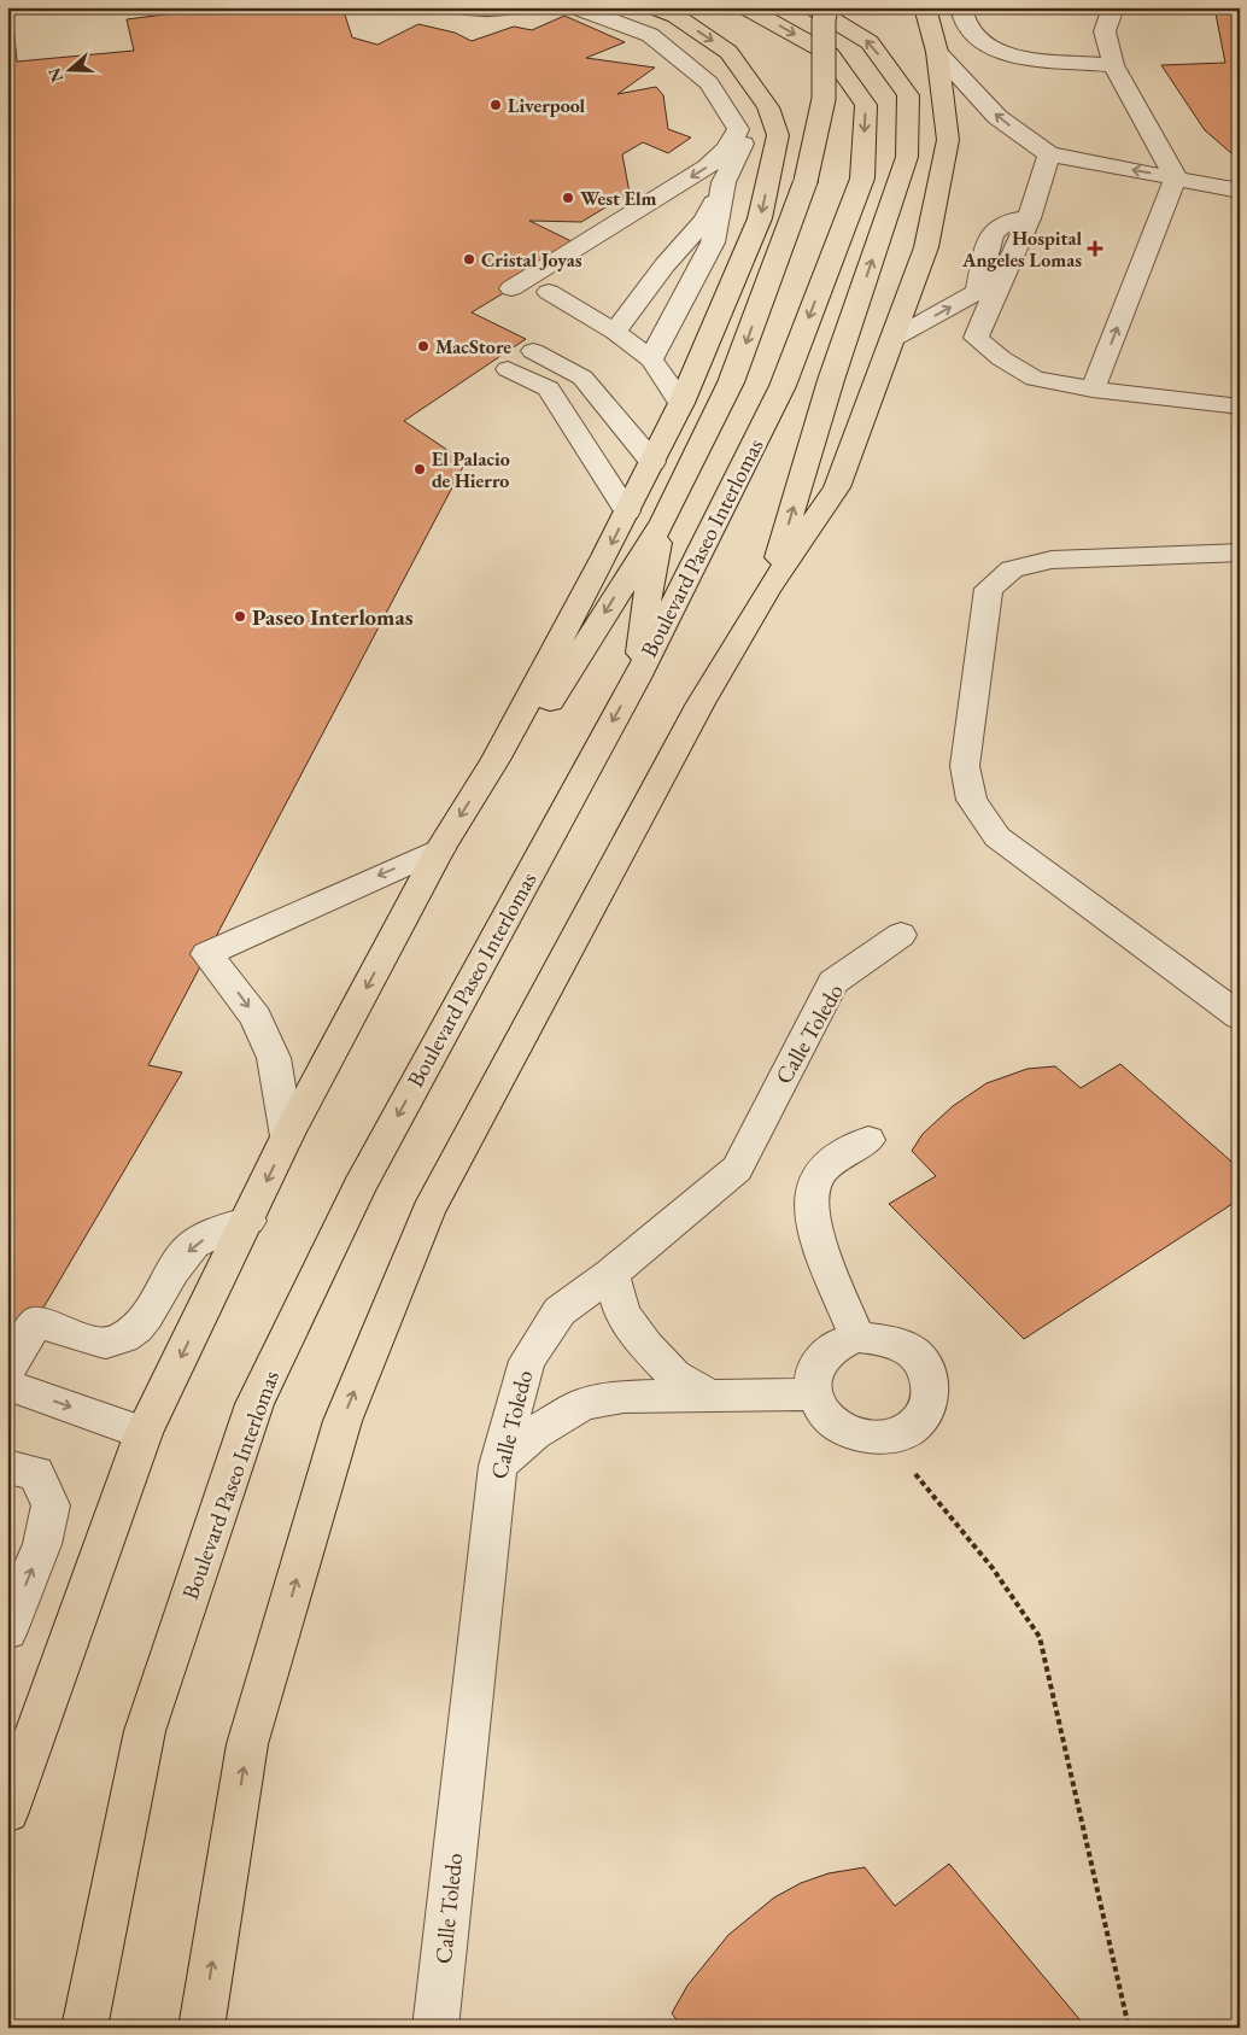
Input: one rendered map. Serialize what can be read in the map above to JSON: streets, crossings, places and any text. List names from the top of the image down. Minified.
{"streets":{"main road":["Boulevard Paseo Interlomas"],"street":["Calle Toledo"]},"places":{"other":["Liverpool","West Elm","Cristal Joyas","MacStore","El Palacio de Hierro","Paseo Interlomas"],"health":["Hospital Angeles Lomas"]},"north":"left"}
